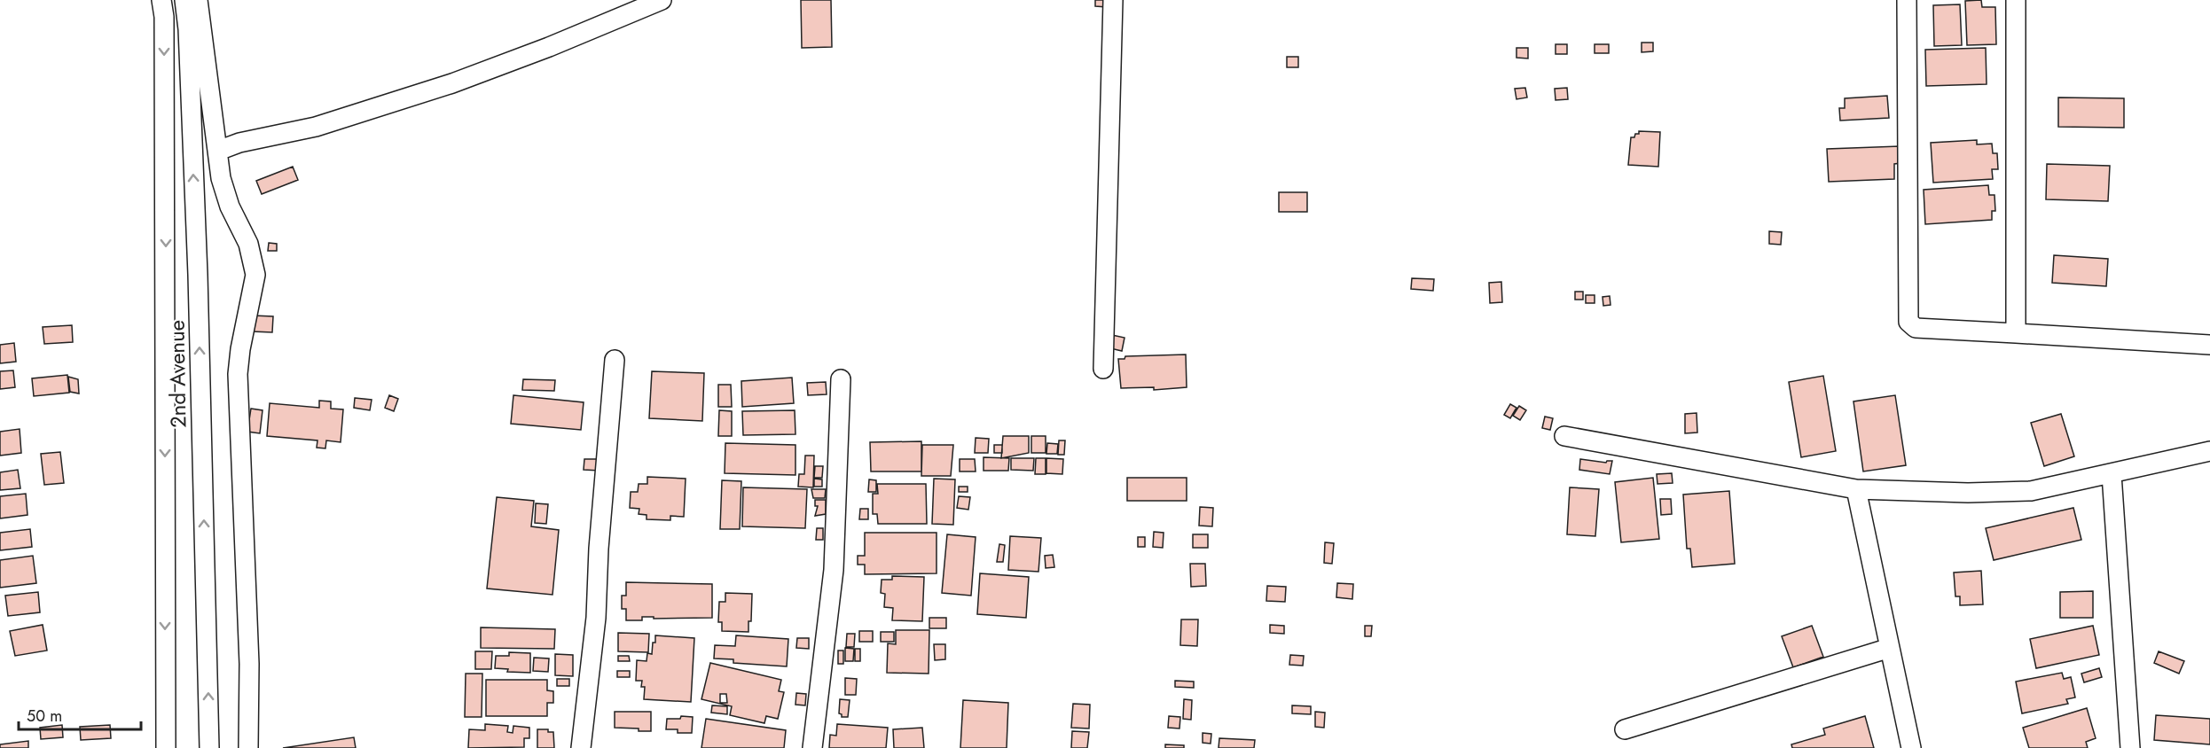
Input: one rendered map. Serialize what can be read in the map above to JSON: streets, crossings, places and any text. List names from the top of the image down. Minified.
{"streets":{"street":["2nd Avenue"]},"scale_bar":"50 m"}
